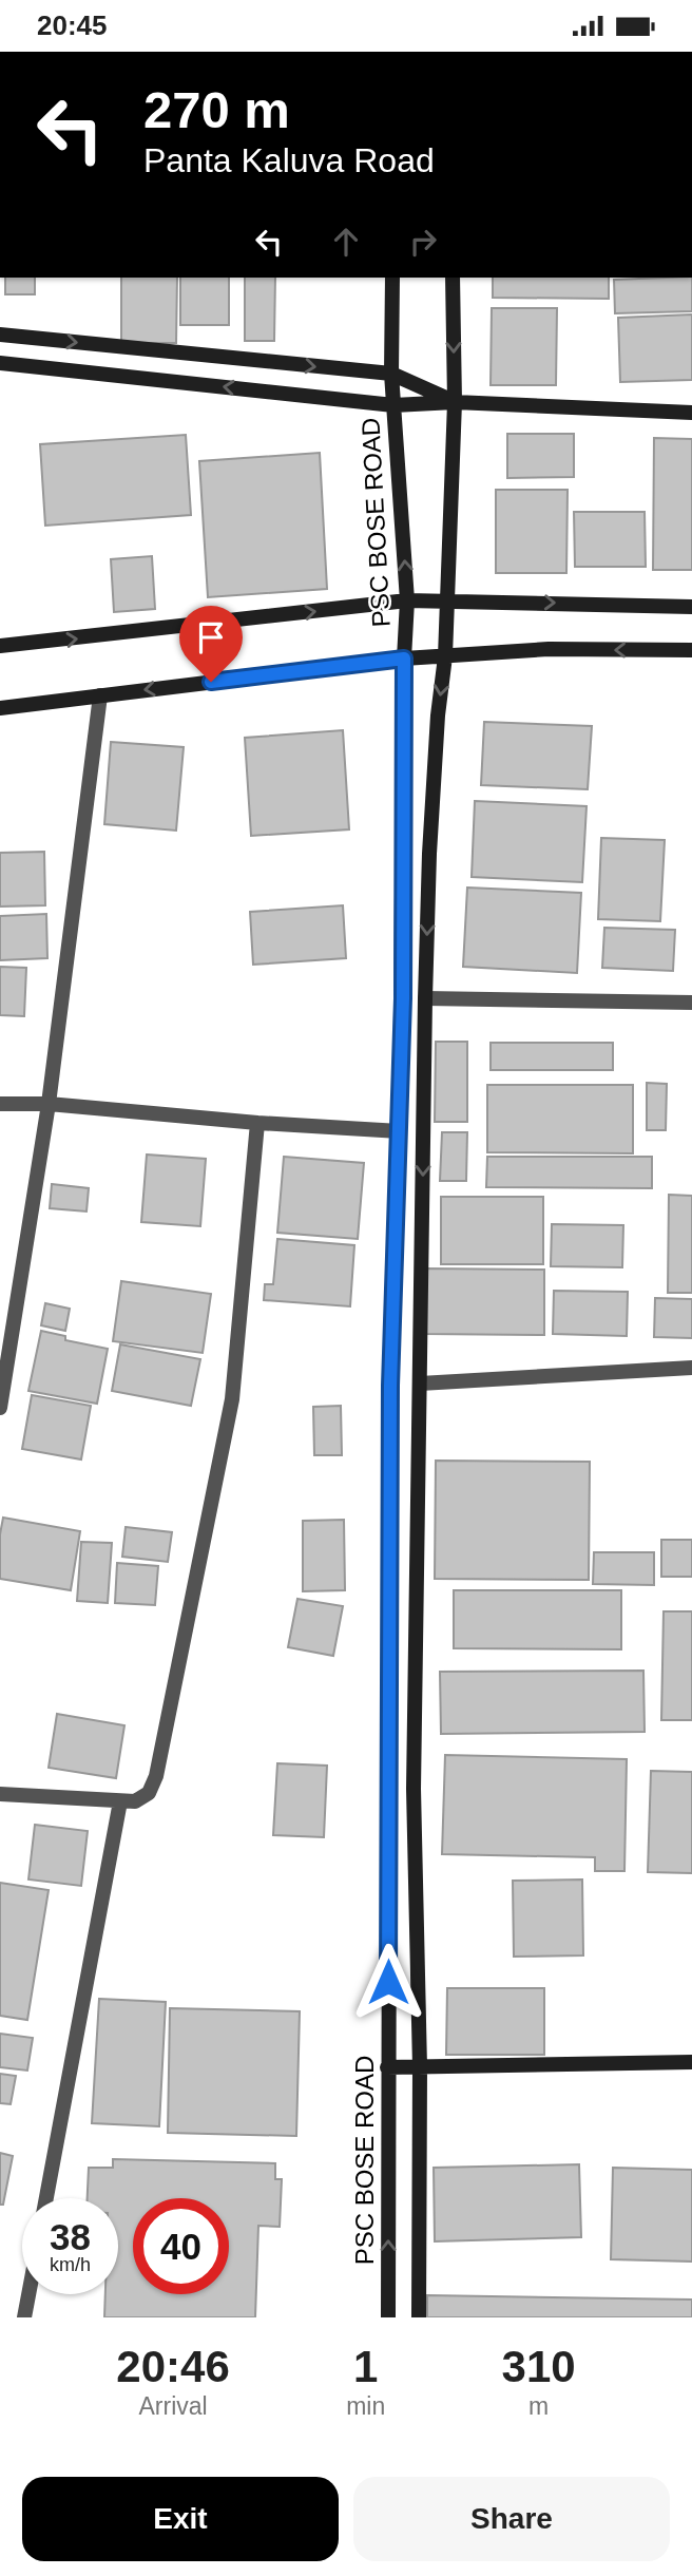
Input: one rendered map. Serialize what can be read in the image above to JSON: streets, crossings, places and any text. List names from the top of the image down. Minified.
{"streets":{"street":["PSC BOSE ROAD"]},"page":{"status":"20:45","turn":["270 m","Panta Kaluva Road"],"speed":"38 km/h","limit":"40","eta":["20:46","Arrival","1","min","310","m"],"buttons":["Exit","Share"]}}
